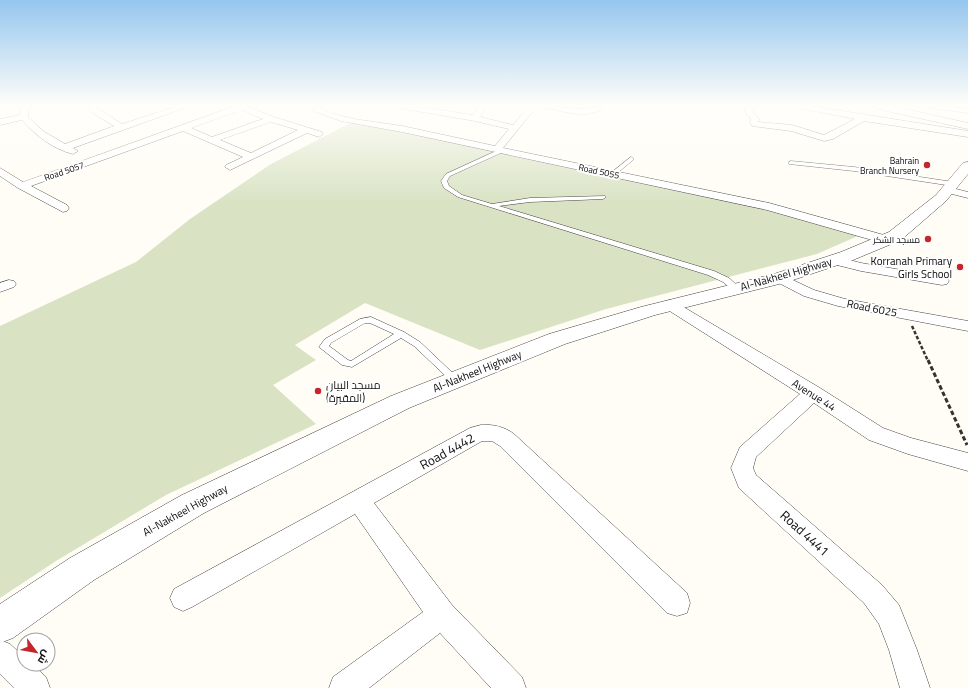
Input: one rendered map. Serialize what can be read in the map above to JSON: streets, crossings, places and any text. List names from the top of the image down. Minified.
{"streets":{"street":["Road 5057","Road 5055","Al-Nakheel Highway","Road 6025","Avenue 44","Road 4442","Road 4441"]},"crossings":[["Road 5055","Al-Nakheel Highway"],["Al-Nakheel Highway","Road 6025"],["Al-Nakheel Highway","Avenue 44"],["Avenue 44","Road 4441"]],"places":["Bahrain Branch Nursery","مسجد الشكر","Korranah Primary Girls School","مسجد البيان (المقبرة)"],"north":"bottom right"}
